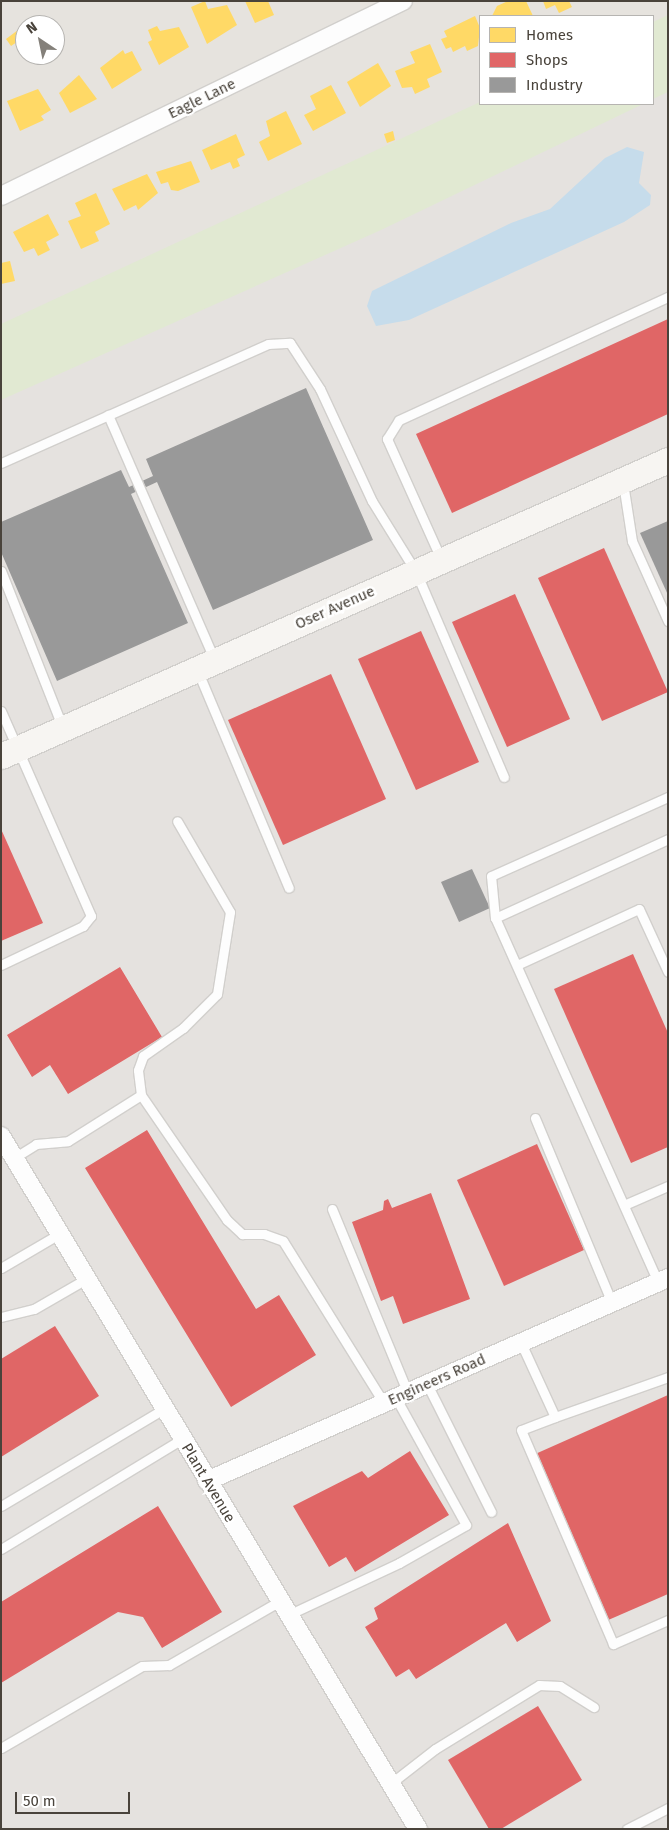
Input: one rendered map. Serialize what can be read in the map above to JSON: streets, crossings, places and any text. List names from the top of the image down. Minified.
{"streets":{"street":["Eagle Lane","Oser Avenue","Engineers Road","Plant Avenue"]},"crossings":[["Engineers Road","Plant Avenue"]],"legend":["Homes","Shops","Industry"],"scale_bar":"50 m","north":"top left"}
